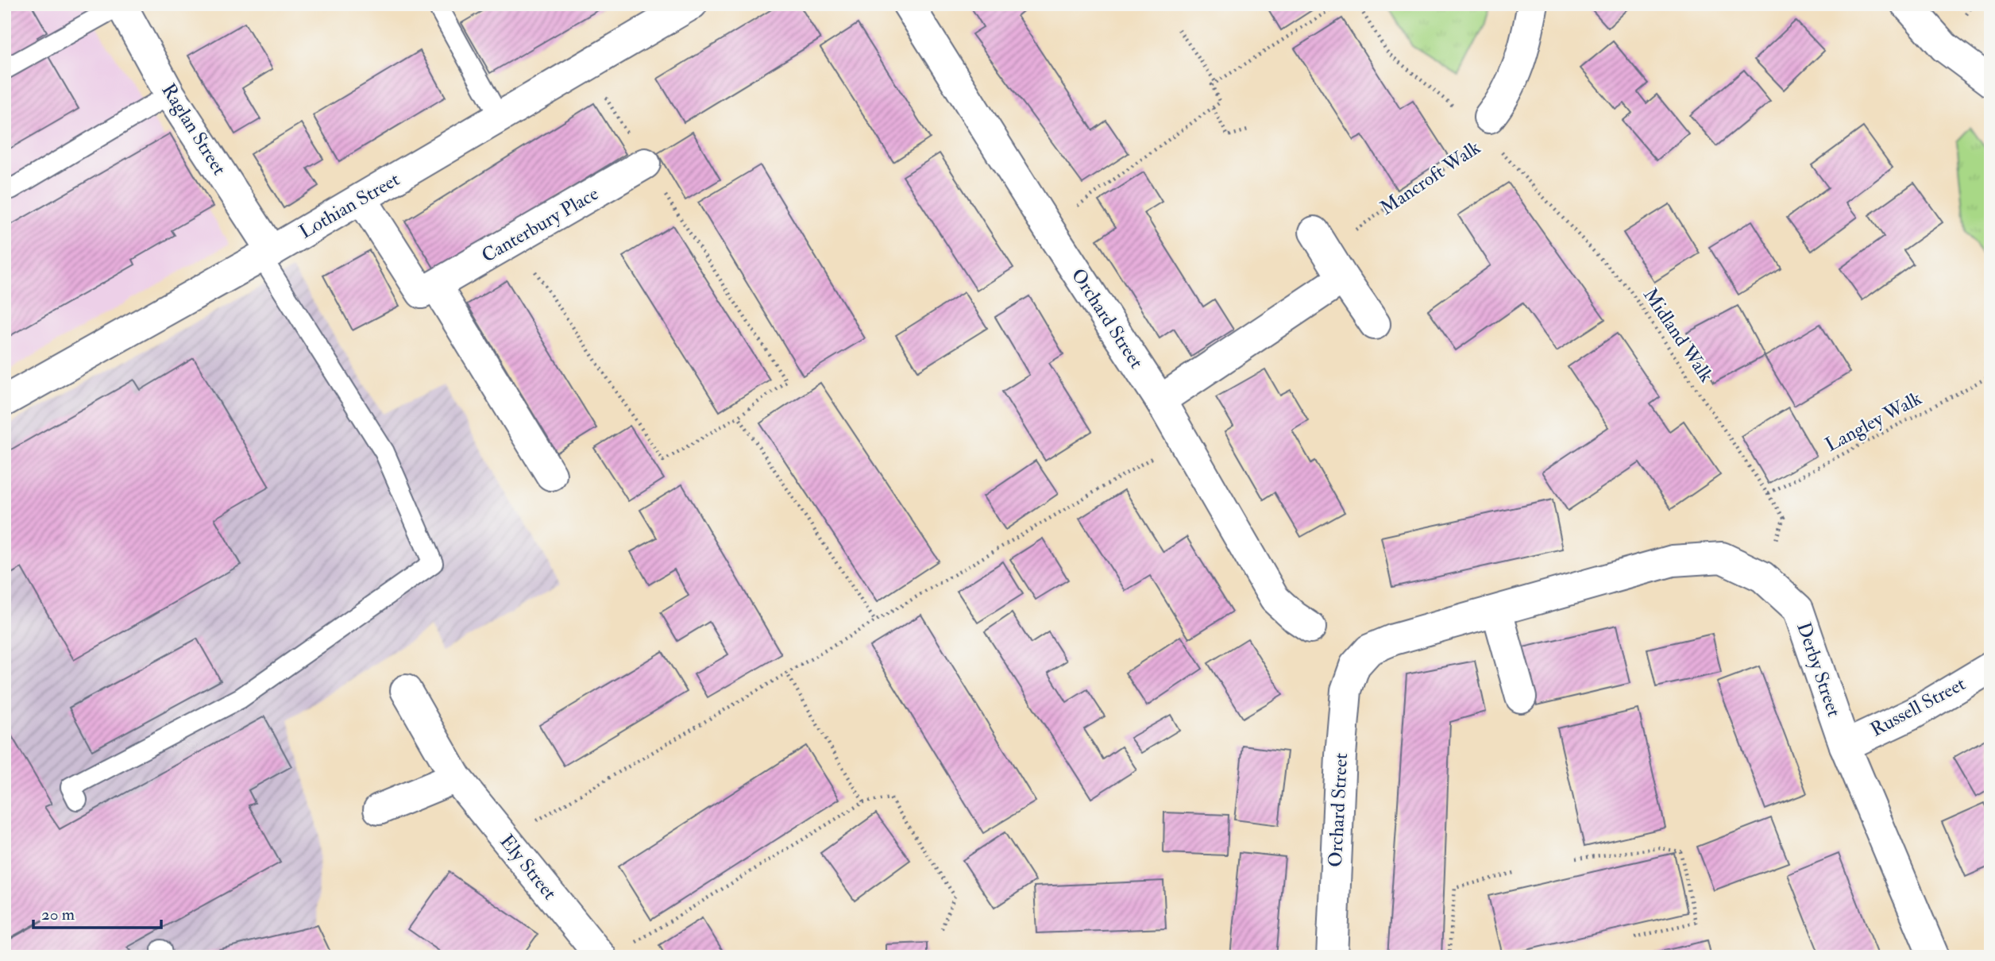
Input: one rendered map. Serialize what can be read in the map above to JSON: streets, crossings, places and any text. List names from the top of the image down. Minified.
{"streets":{"street":["Raglan Street","Lothian Street","Canterbury Place","Orchard Street","Derby Street","Russell Street","Ely Street"],"path":["Mancroft Walk","Midland Walk","Langley Walk"]},"crossings":[["Raglan Street","Lothian Street"],["Orchard Street","Derby Street"],["Midland Walk","Langley Walk"],["Midland Walk","Derby Street"],["Derby Street","Russell Street"]],"scale_bar":"20 m"}
